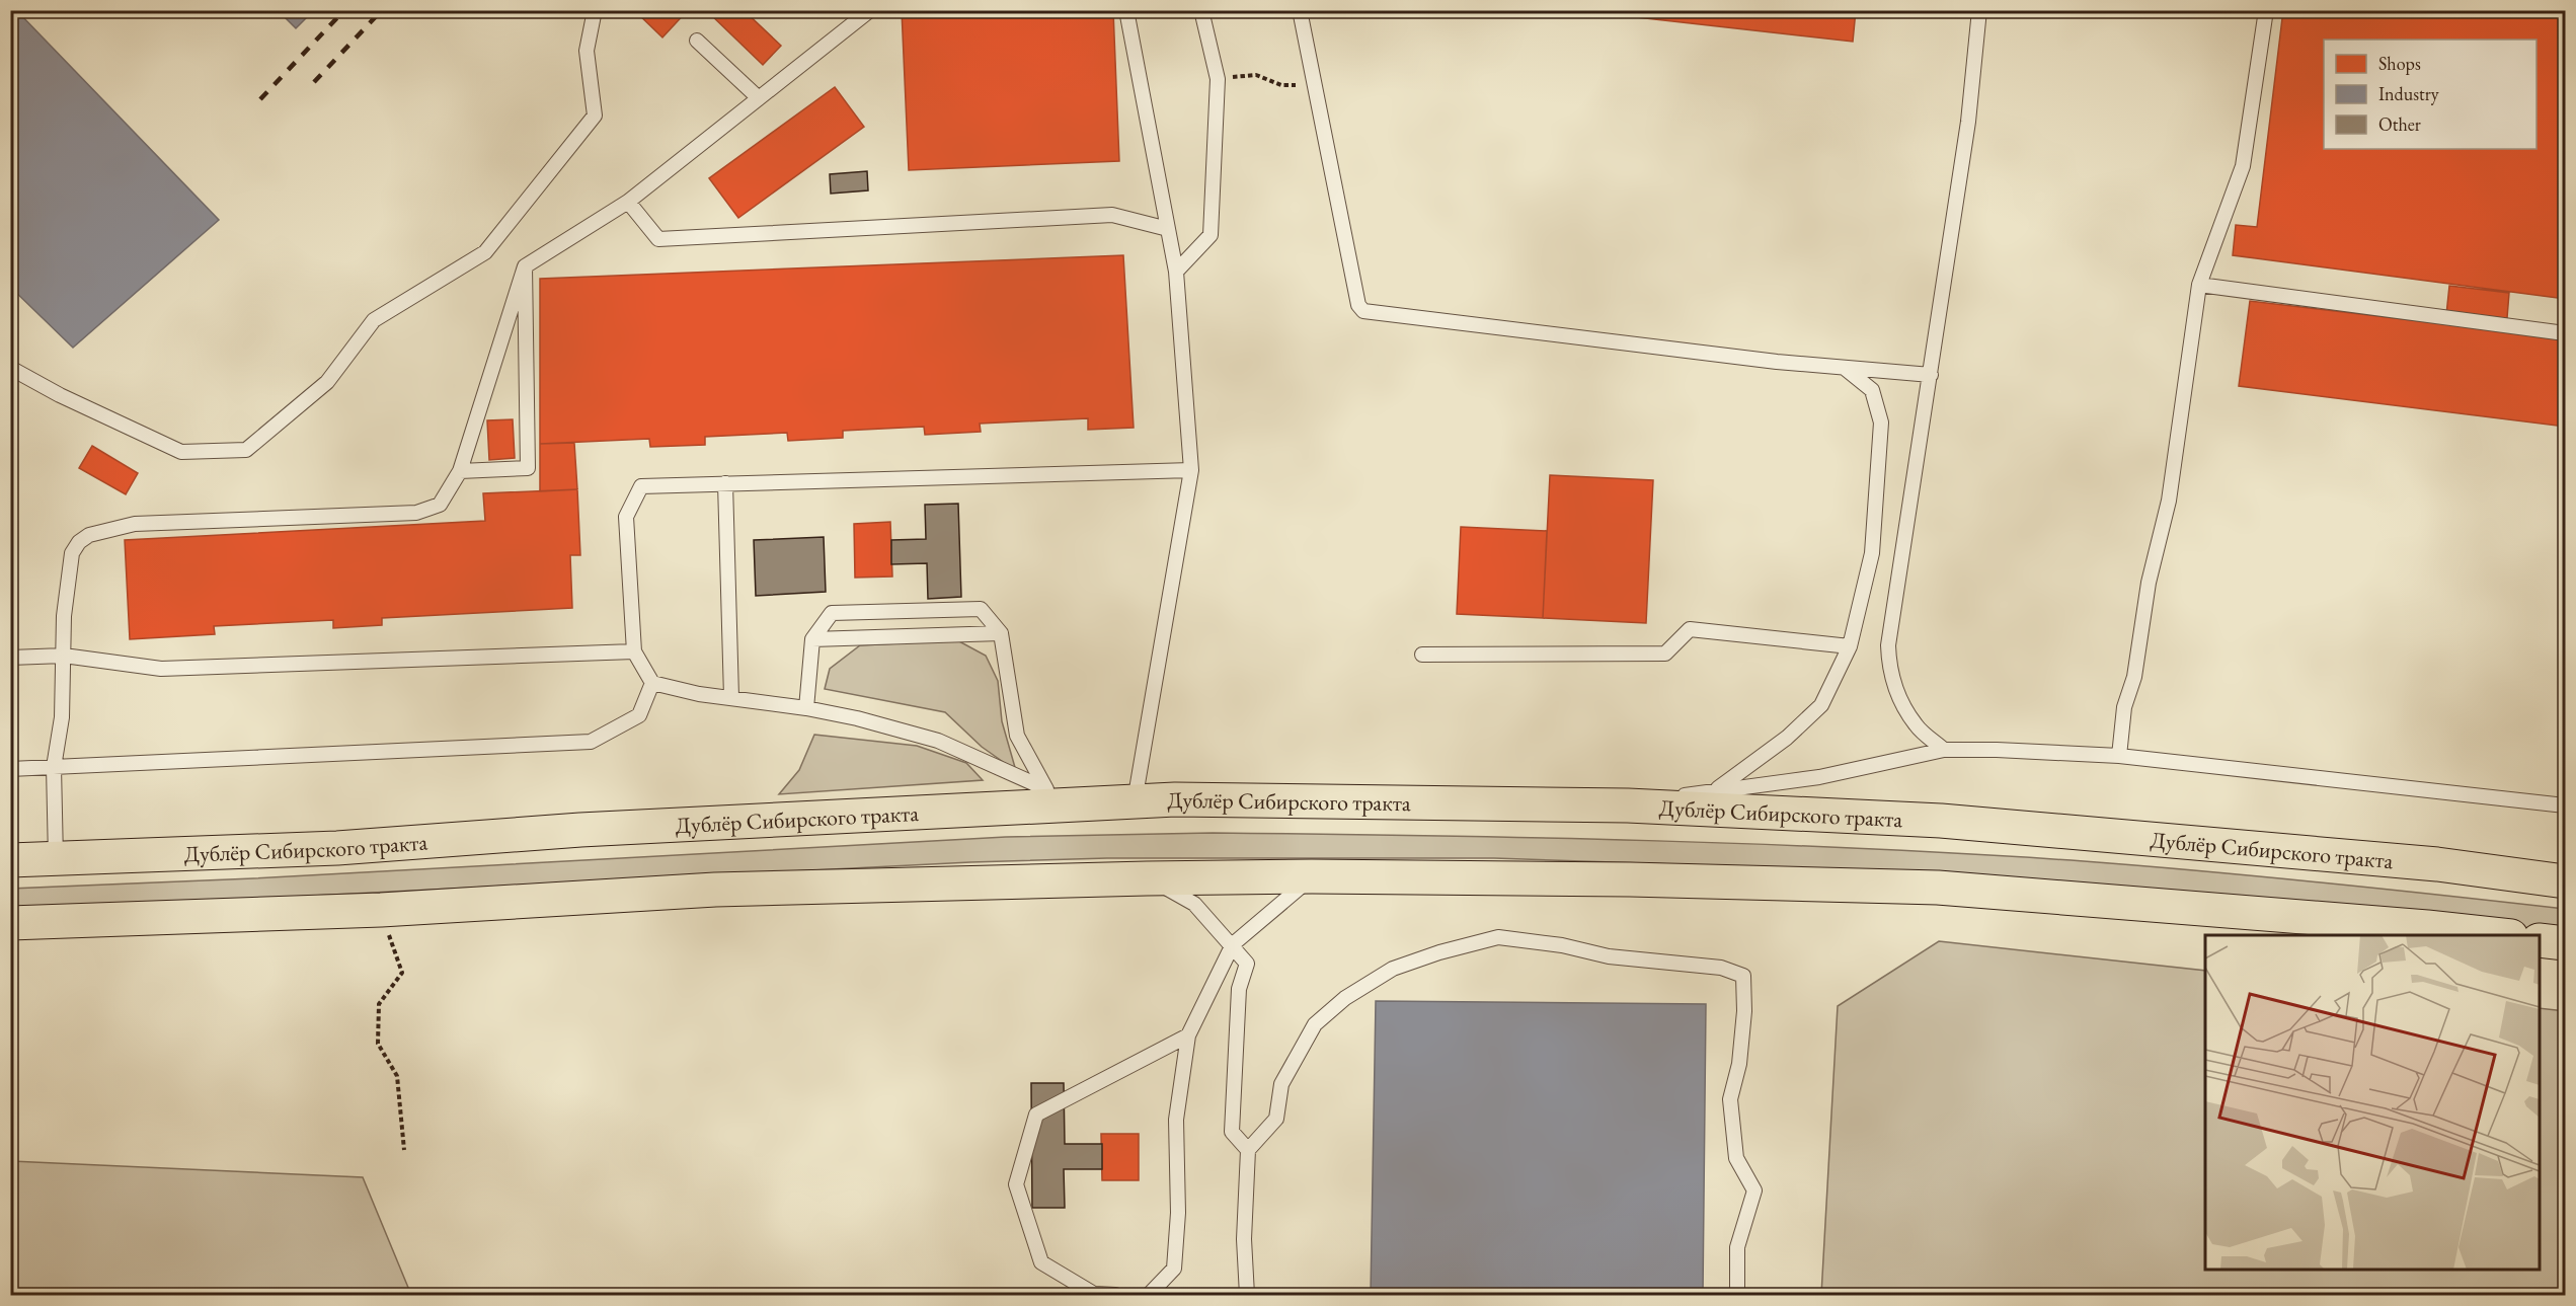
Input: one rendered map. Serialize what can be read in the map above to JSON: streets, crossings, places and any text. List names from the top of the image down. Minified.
{"streets":{"main road":["Дублёр Сибирского тракта"]},"legend":["Shops","Industry","Other"]}
